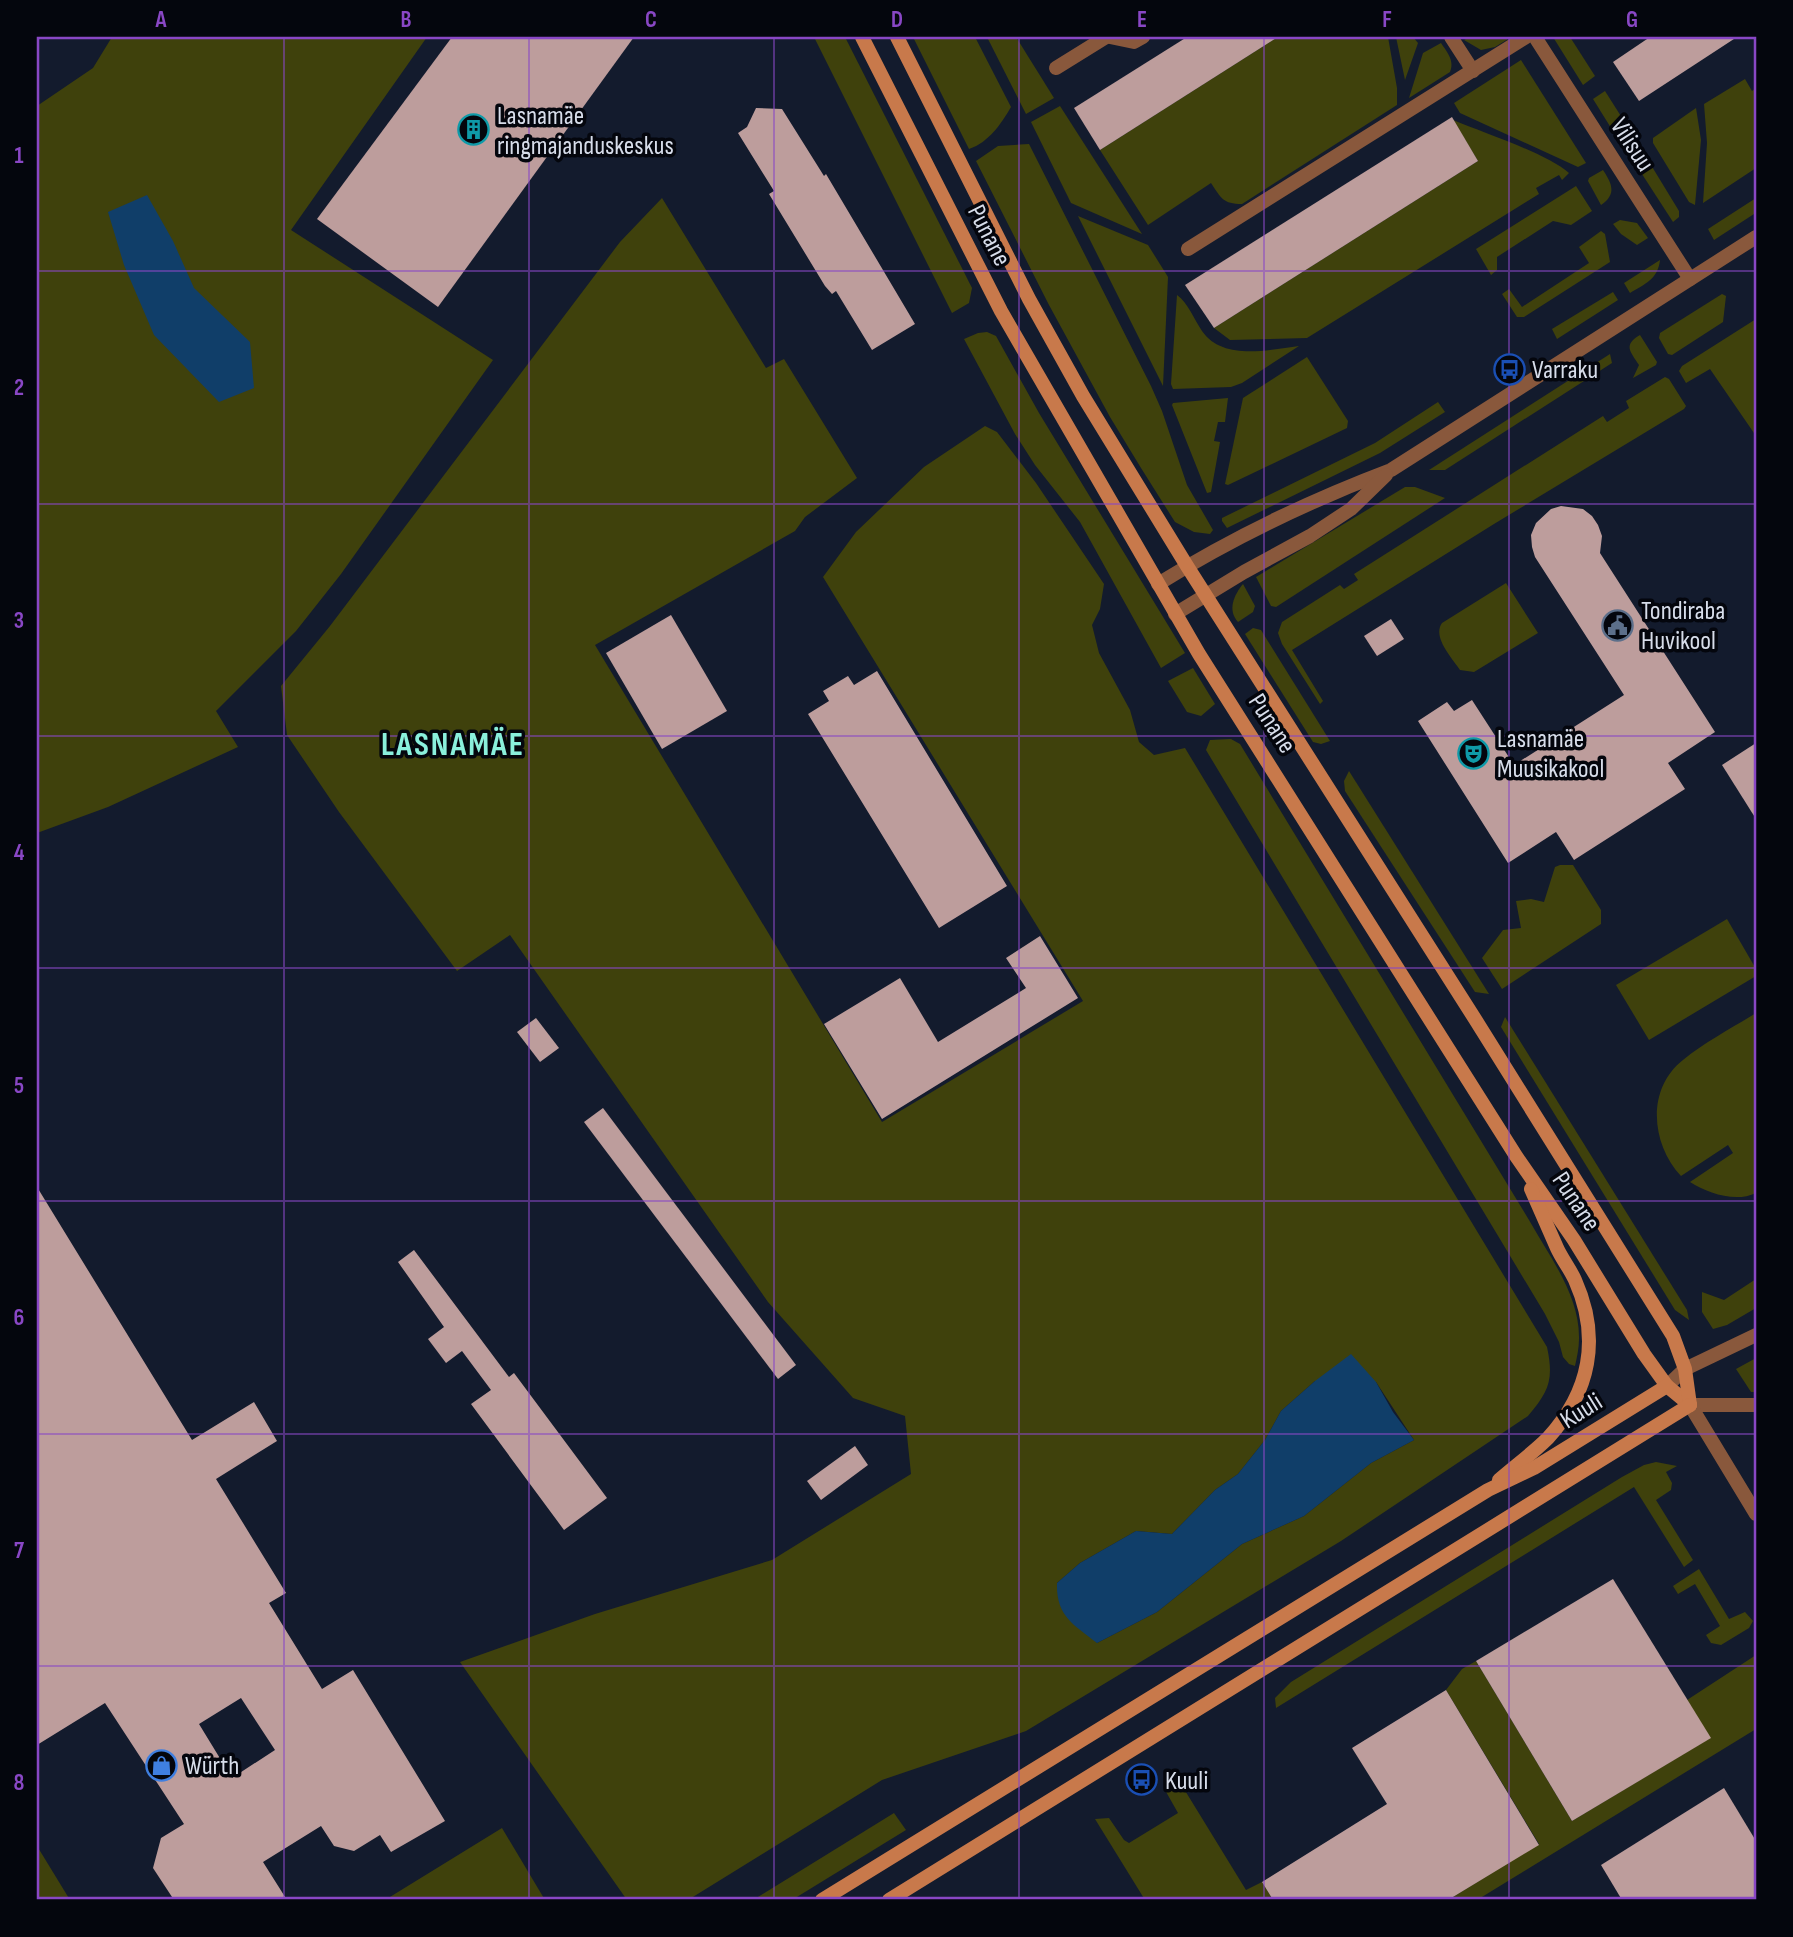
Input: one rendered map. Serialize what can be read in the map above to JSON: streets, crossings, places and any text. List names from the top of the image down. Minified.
{"streets":{"main road":["Punane","Kuuli"],"street":["Vilisuu"]},"crossings":[["Punane","Kuuli"]],"districts":["LASNAMÄE"],"places":{"building":["Lasnamäe ringmajanduskeskus"],"bus stop":["Varraku","Kuuli"],"public building":["Tondiraba Huvikool"],"theatre":["Lasnamäe Muusikakool"],"shop":["Würth"]},"grid":{"columns":["A","B","C","D","E","F","G"],"rows":["1","2","3","4","5","6","7","8"]}}
